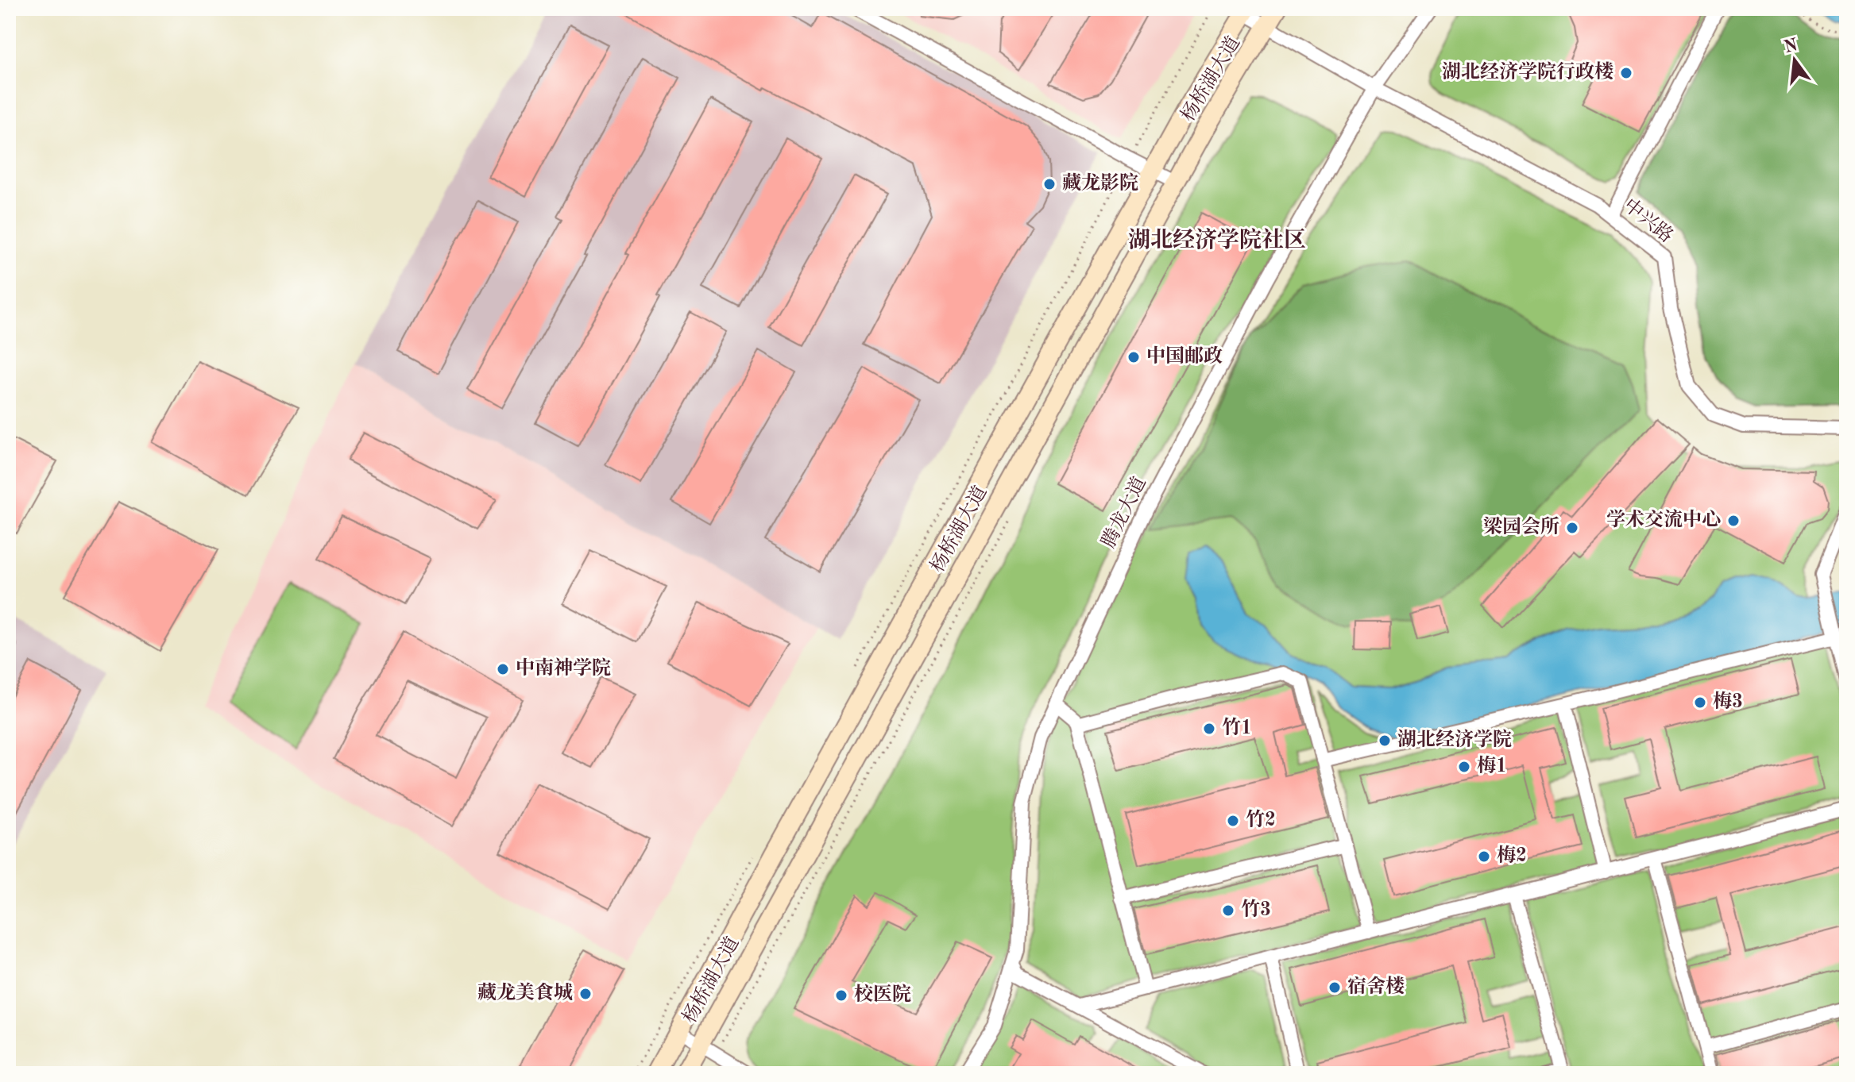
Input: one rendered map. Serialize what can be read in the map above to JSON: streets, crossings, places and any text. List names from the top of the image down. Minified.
{"streets":{"main road":["杨桥湖大道"],"street":["中兴路","腾龙大道"]},"crossings":[["杨桥湖大道","中兴路"],["中兴路","腾龙大道"]],"districts":["湖北经济学院社区"],"places":["湖北经济学院行政楼","藏龙影院","中国邮政","学术交流中心","梁园会所","中南神学院","梅3","竹1","湖北经济学院","梅1","竹2","梅2","竹3","宿舍楼","藏龙美食城","校医院"],"north":"top"}
